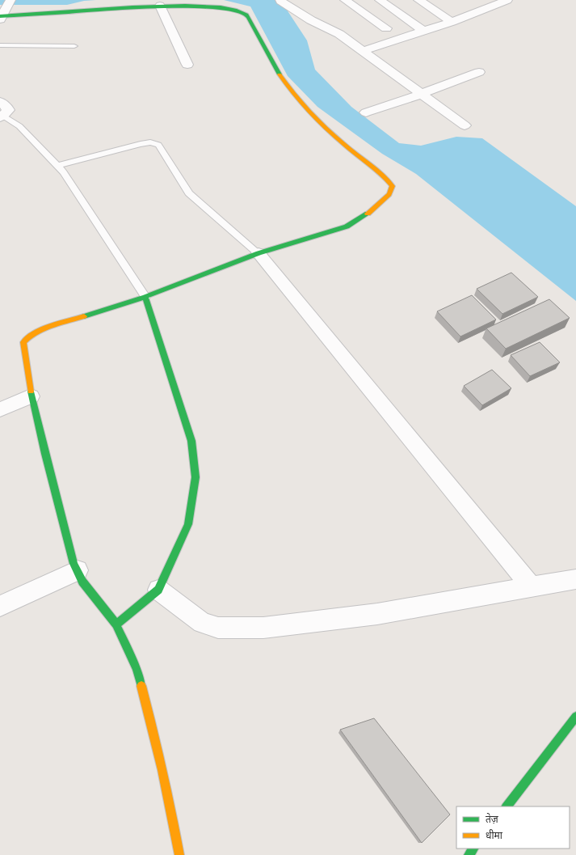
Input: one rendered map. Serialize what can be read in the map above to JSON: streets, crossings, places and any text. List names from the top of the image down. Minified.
{"legend":["तेज़","धीमा"]}
